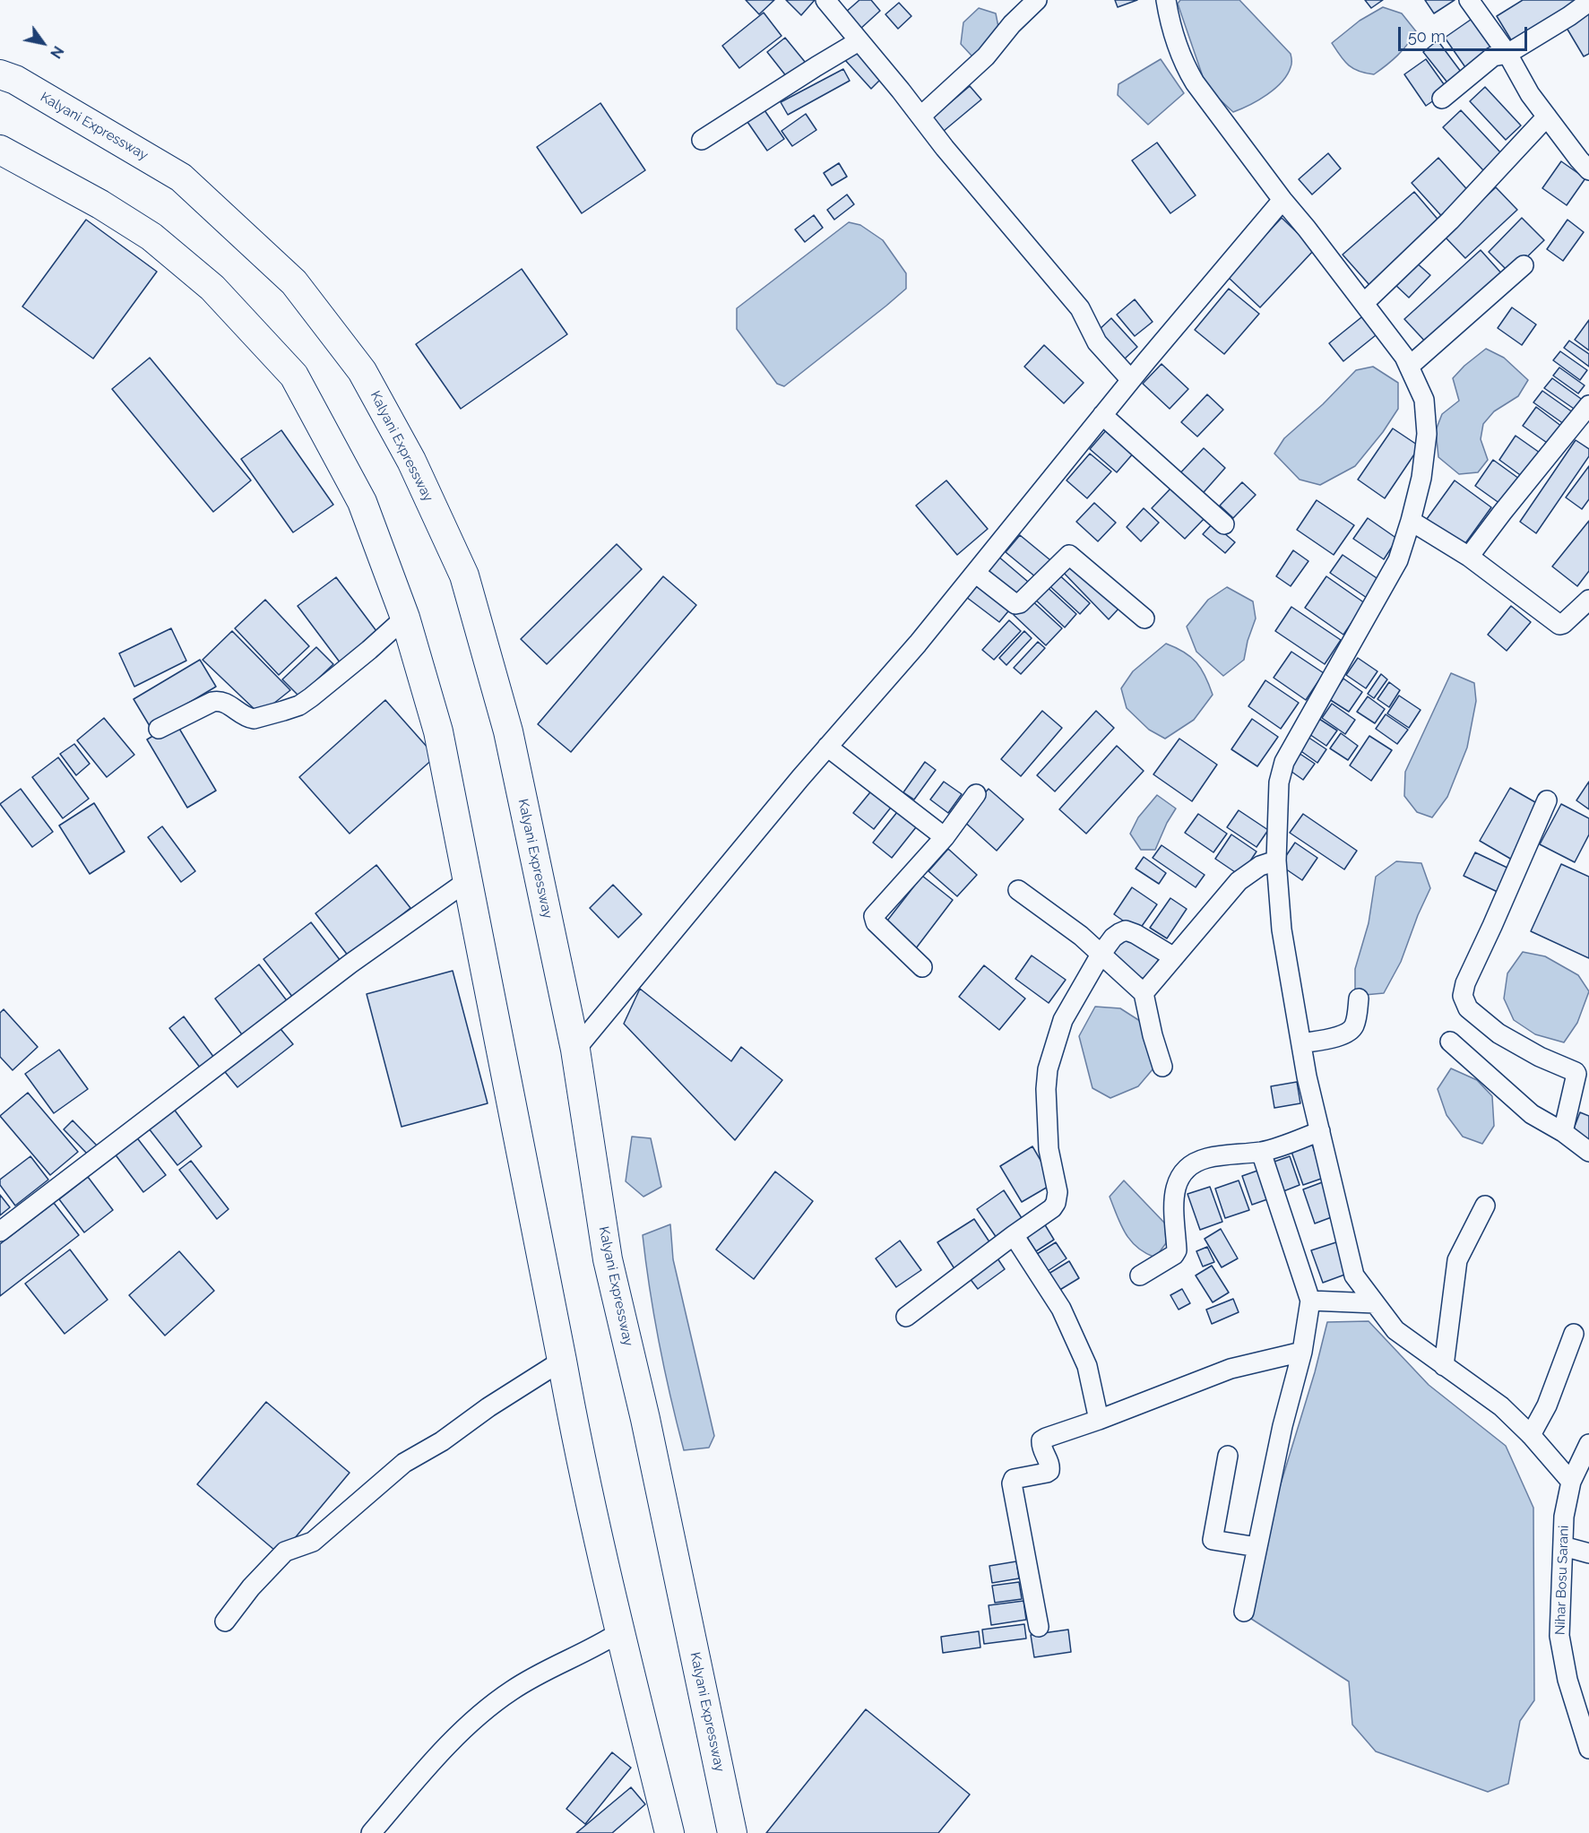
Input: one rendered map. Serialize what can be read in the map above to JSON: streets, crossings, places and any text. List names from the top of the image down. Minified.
{"streets":{"highway":["Kalyani Expressway"],"street":["Nihar Bosu Sarani"]},"scale_bar":"50 m","north":"bottom right"}
